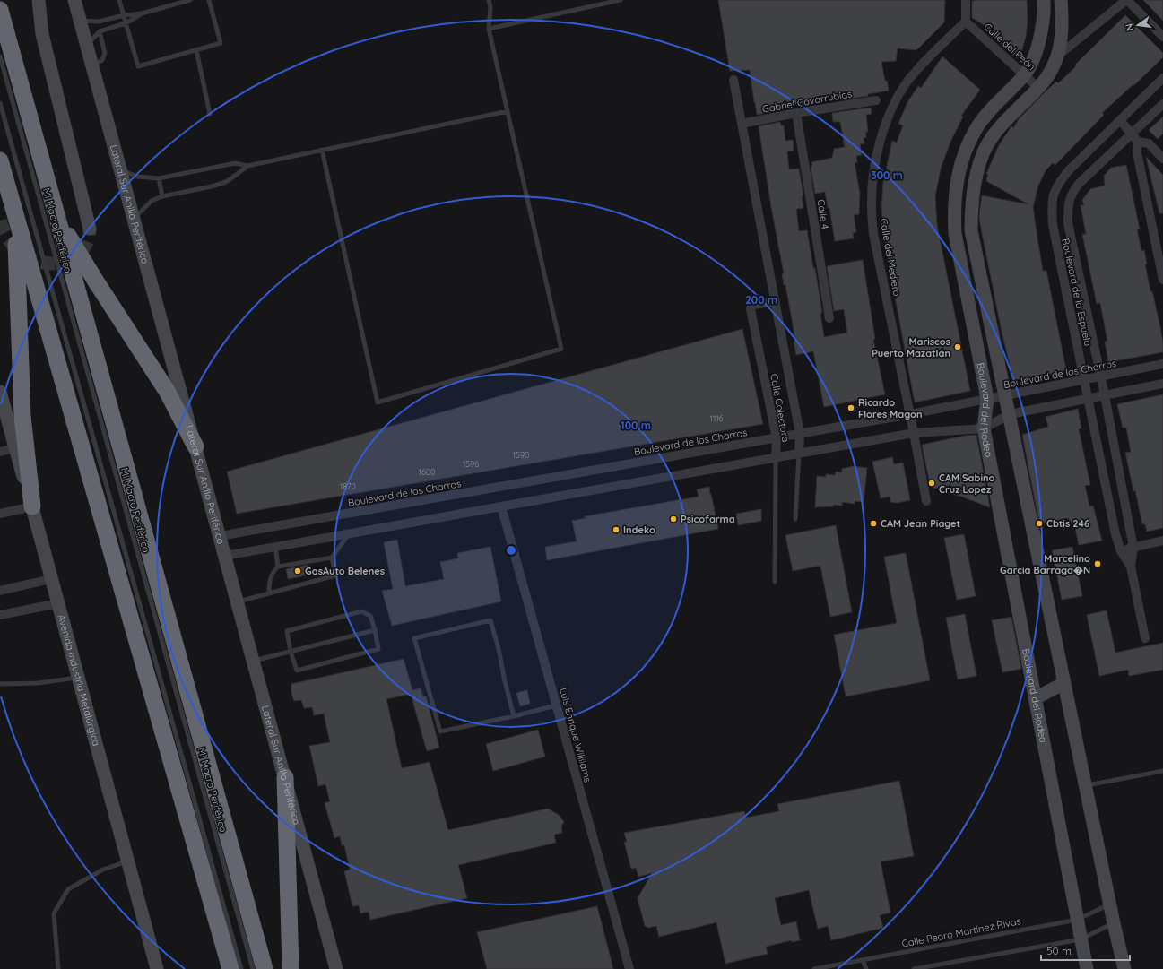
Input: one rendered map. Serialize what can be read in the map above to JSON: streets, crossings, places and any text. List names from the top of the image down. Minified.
{"streets":{"street":["Calle del Peón","Gabriel Covarrubias","Lateral Sur Anillo Periférico","Calle 4","Calle del Mediero","Boulevard de la Espuela","Boulevard de los Charros","Calle Colectora","Boulevard del Rodeo","Avenida Industria Metalúrgica","Luis Enrique Williiams"],"lane":["Mi Macro Periférico","Calle Pedro Martínez Rivas"]},"crossings":[["Calle del Peón","Calle del Mediero"],["Calle del Peón","Boulevard del Rodeo"],["Gabriel Covarrubias","Calle 4"],["Gabriel Covarrubias","Calle Colectora"],["Lateral Sur Anillo Periférico","Boulevard de los Charros"],["Calle del Mediero","Boulevard de los Charros"],["Boulevard de la Espuela","Boulevard de los Charros"],["Boulevard de los Charros","Calle Colectora"],["Boulevard de los Charros","Boulevard del Rodeo"],["Boulevard del Rodeo","Calle Pedro Martínez Rivas"]],"places":["Mariscos Puerto Mazatlán","Ricardo Flores Magon","CAM Sabino Cruz Lopez","Psicofarma","CAM Jean Piaget","Cbtis 246","Indeko","Marcelino Garcia Barraga�N","GasAuto Belenes"],"house_numbers":["1116","1590","1596","1600","1870"],"scale_bar":"50 m","north":"left","rings":["300 m","200 m","100 m"]}
